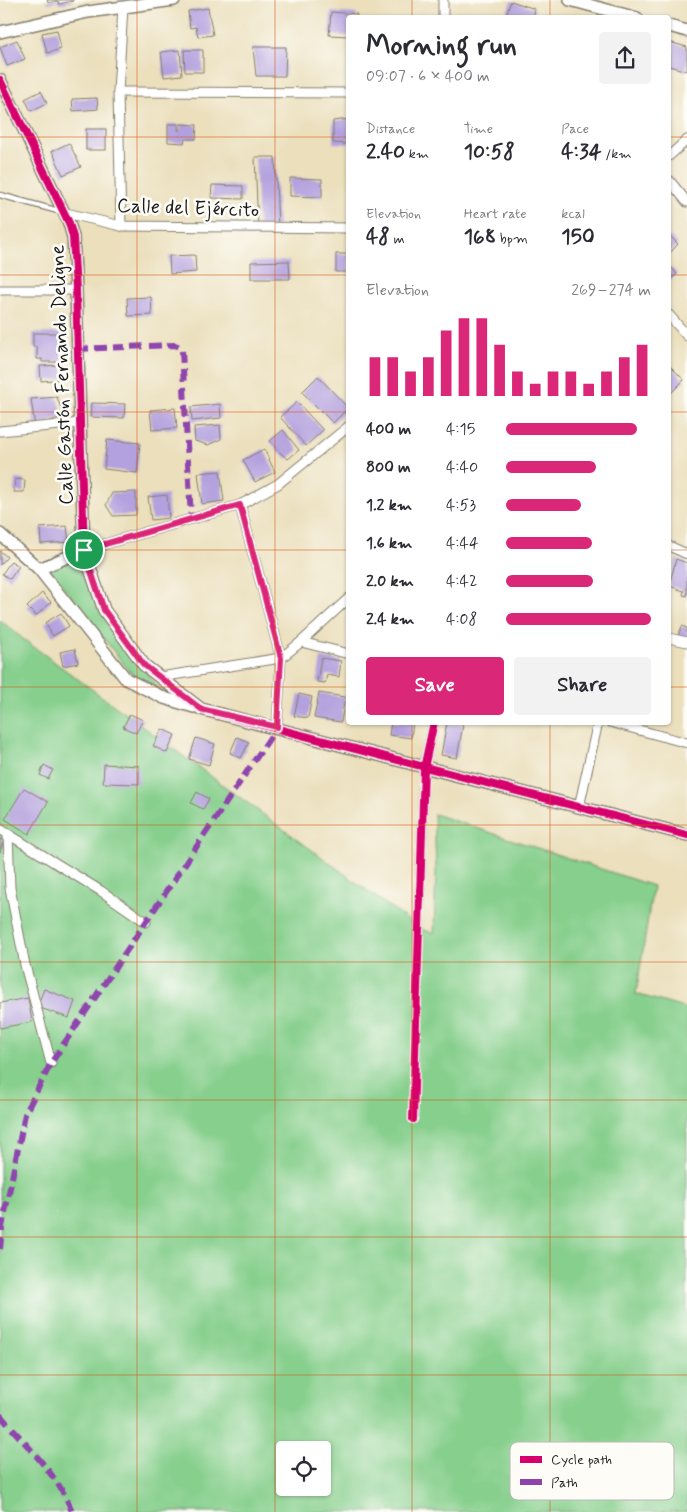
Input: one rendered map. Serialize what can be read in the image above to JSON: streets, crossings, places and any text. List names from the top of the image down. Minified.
{"streets":{"street":["Calle del Ejército","Calle Gastón Fernando Deligne"]},"crossings":[["Calle del Ejército","Calle Gastón Fernando Deligne"]],"legend":["Cycle path","Path"],"page":{"heading":["Morning run","09:07 · 6 × 400 m"],"stats":[["Distance","2.40 km"],["Time","10:58"],["Pace","4:34 /km"],["Elevation","48 m"],["Heart rate","168 bpm"],["kcal","150"]],"chart":["Elevation","269–274 m"],"list":[{"name":"400 m","note":"4:15"},{"name":"800 m","note":"4:40"},{"name":"1.2 km","note":"4:53"},{"name":"1.6 km","note":"4:44"},{"name":"2.0 km","note":"4:42"},{"name":"2.4 km","note":"4:08"}],"buttons":["Save","Share"]}}
